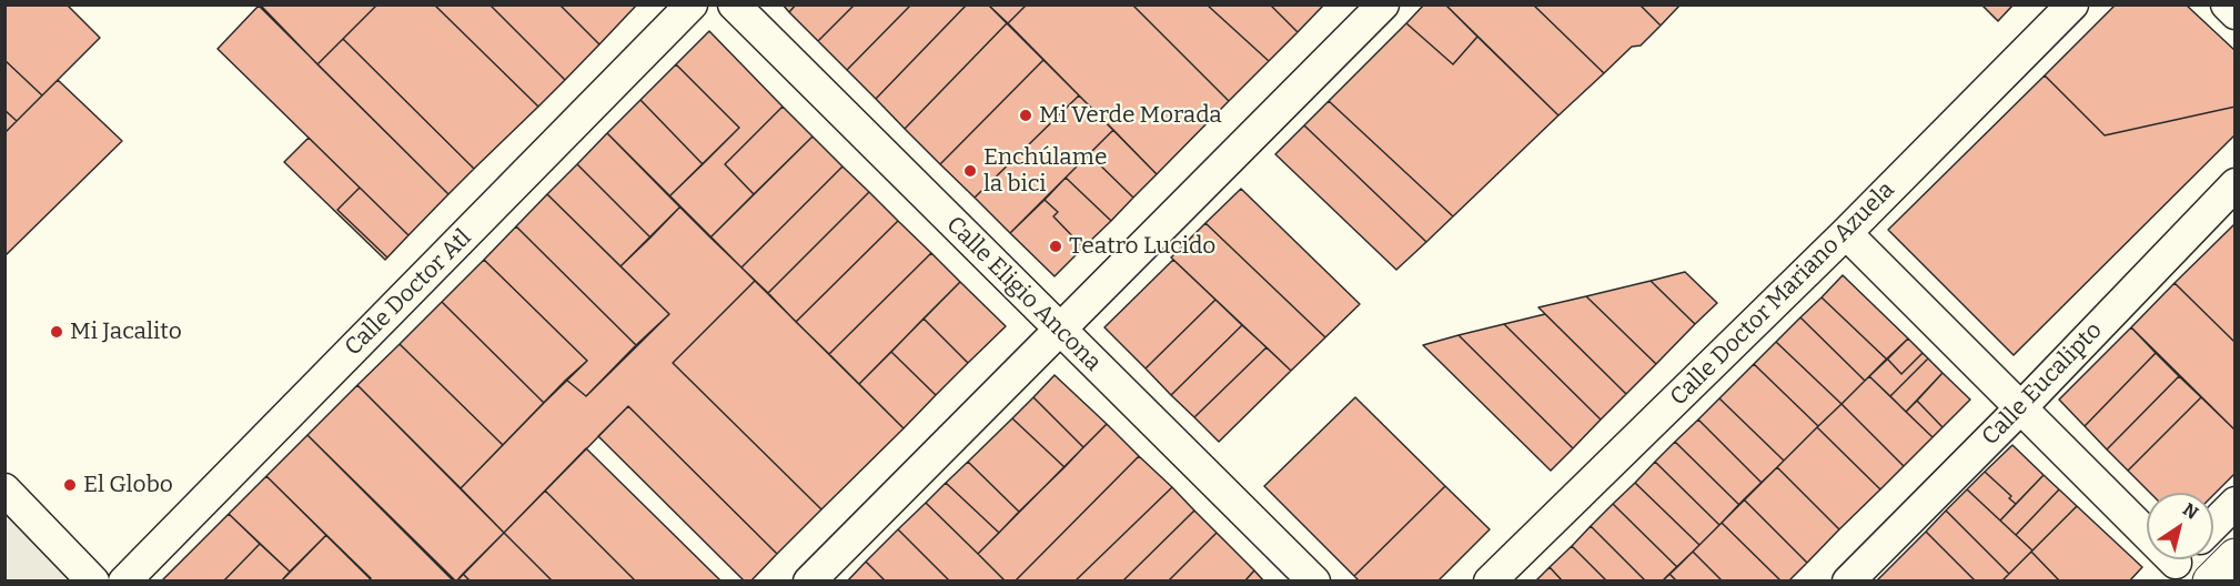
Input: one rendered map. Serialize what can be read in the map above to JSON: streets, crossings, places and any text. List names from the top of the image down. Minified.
{"streets":{"street":["Calle Doctor Atl","Calle Eligio Ancona","Calle Doctor Mariano Azuela","Calle Eucalipto"]},"places":["Mi Verde Morada","Enchúlame la bici","Teatro Lucido","Mi Jacalito","El Globo"],"north":"top right"}
